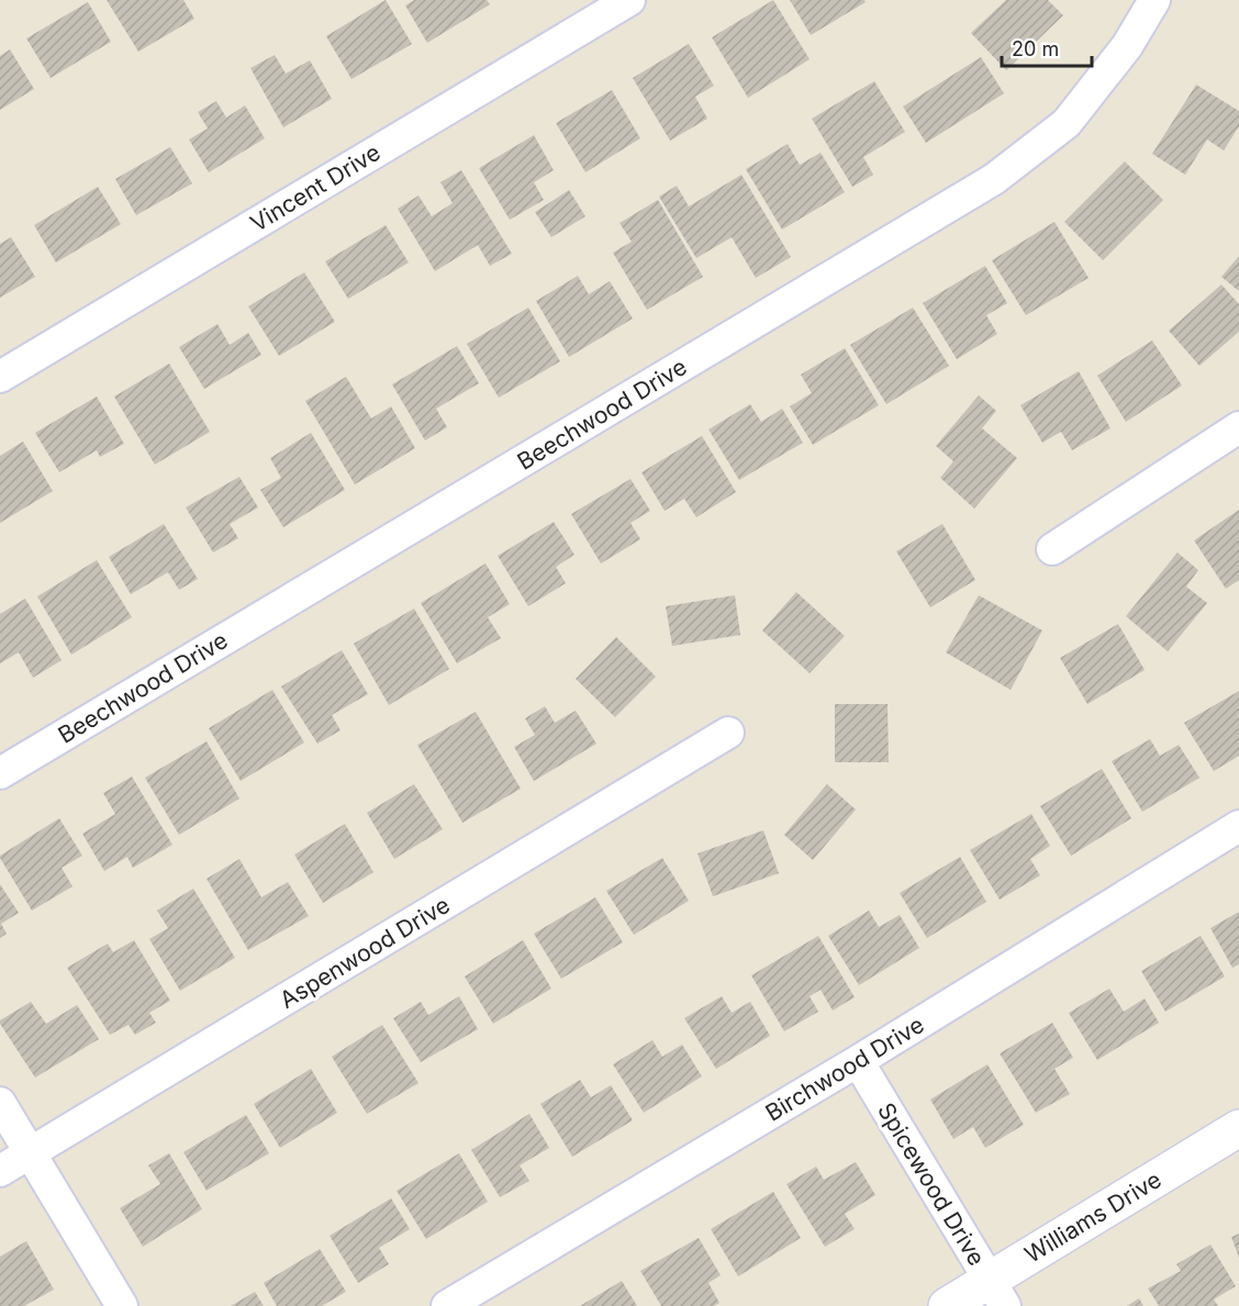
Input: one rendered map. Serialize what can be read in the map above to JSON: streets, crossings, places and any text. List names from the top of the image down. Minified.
{"streets":{"street":["Vincent Drive","Beechwood Drive","Aspenwood Drive","Birchwood Drive","Spicewood Drive","Williams Drive"]},"crossings":[["Birchwood Drive","Spicewood Drive"],["Spicewood Drive","Williams Drive"]],"scale_bar":"20 m"}
